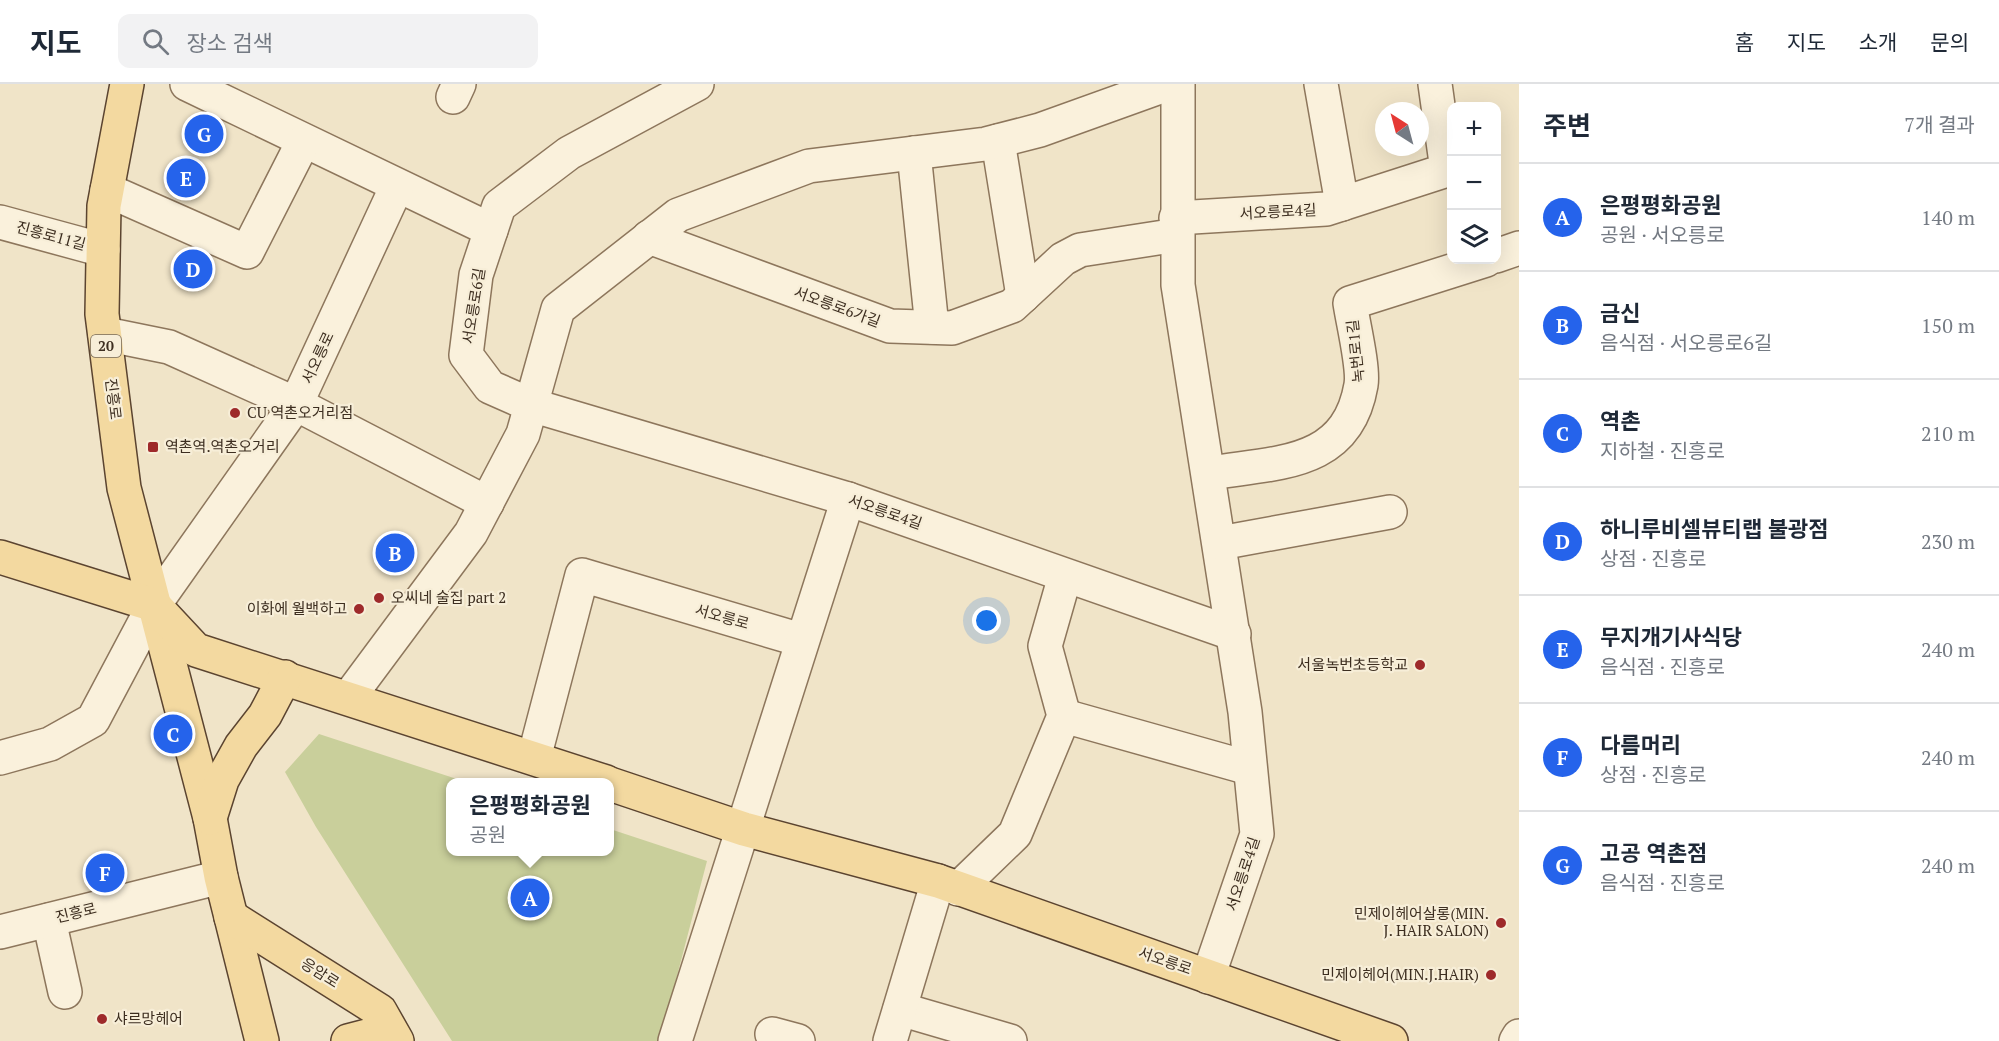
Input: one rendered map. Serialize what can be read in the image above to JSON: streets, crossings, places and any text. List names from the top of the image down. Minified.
{"streets":{"main road":["20","서오릉로","진흥로","응암로"],"street":["서오릉로4길","진흥로11길","서오릉로6길","서오릉로6가길","녹번로1길"]},"crossings":[["서오릉로4길","서오릉로6길"],["서오릉로4길","서오릉로6가길"],["서오릉로4길","녹번로1길"],["서오릉로4길","서오릉로"],["진흥로11길","진흥로"],["서오릉로","진흥로"],["진흥로","응암로"]],"places":{"other":["CU 역촌오거리점","오씨네 술집 part 2","이화에 월백하고","서울녹번초등학교","민제이헤어살롱(MIN. J. HAIR SALON)","민제이헤어(MIN.J.HAIR)","샤르망헤어"],"transit":["역촌역.역촌오거리"]},"north":"top left","page":{"header":"지도","search":"장소 검색","nav":["홈","지도","소개","문의"],"heading":["주변","7개 결과"],"map_buttons":["+","−"],"pins":["G","E","D","B","C","F","A"],"list":[{"mark":"A","name":"은평평화공원","note":"공원 · 서오릉로","value":"140 m"},{"mark":"B","name":"금신","note":"음식점 · 서오릉로6길","value":"150 m"},{"mark":"C","name":"역촌","note":"지하철 · 진흥로","value":"210 m"},{"mark":"D","name":"하니루비셀뷰티랩 불광점","note":"상점 · 진흥로","value":"230 m"},{"mark":"E","name":"무지개기사식당","note":"음식점 · 진흥로","value":"240 m"},{"mark":"F","name":"다름머리","note":"상점 · 진흥로","value":"240 m"},{"mark":"G","name":"고공 역촌점","note":"음식점 · 진흥로","value":"240 m"}],"popup":["은평평화공원","공원"]}}
